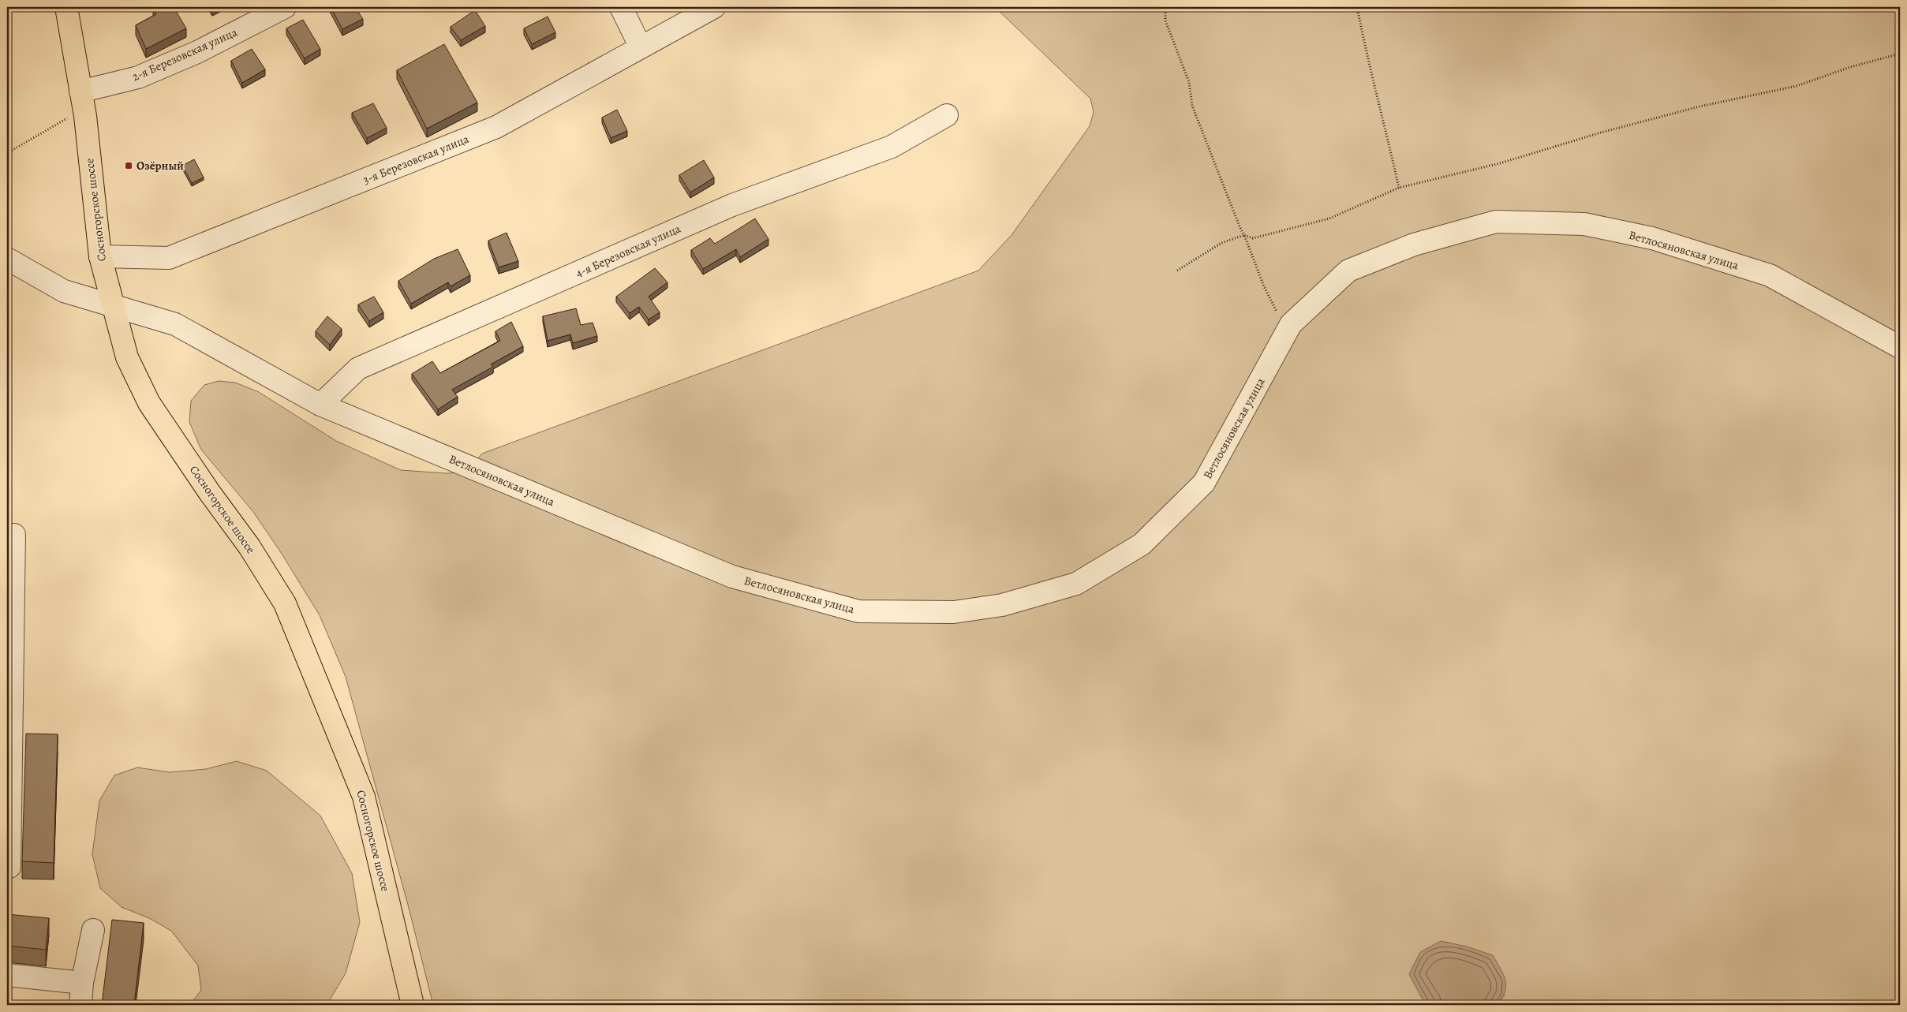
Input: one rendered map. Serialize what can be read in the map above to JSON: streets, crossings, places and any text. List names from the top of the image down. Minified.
{"streets":{"main road":["Сосногорское шоссе"],"street":["2-я Березовская улица","3-я Березовская улица","Ветлосяновская улица","4-я Березовская улица"]},"crossings":[["2-я Березовская улица","Сосногорское шоссе"],["3-я Березовская улица","Сосногорское шоссе"],["Сосногорское шоссе","Ветлосяновская улица"],["Ветлосяновская улица","4-я Березовская улица"]],"places":{"transit":["Озёрный"]}}
